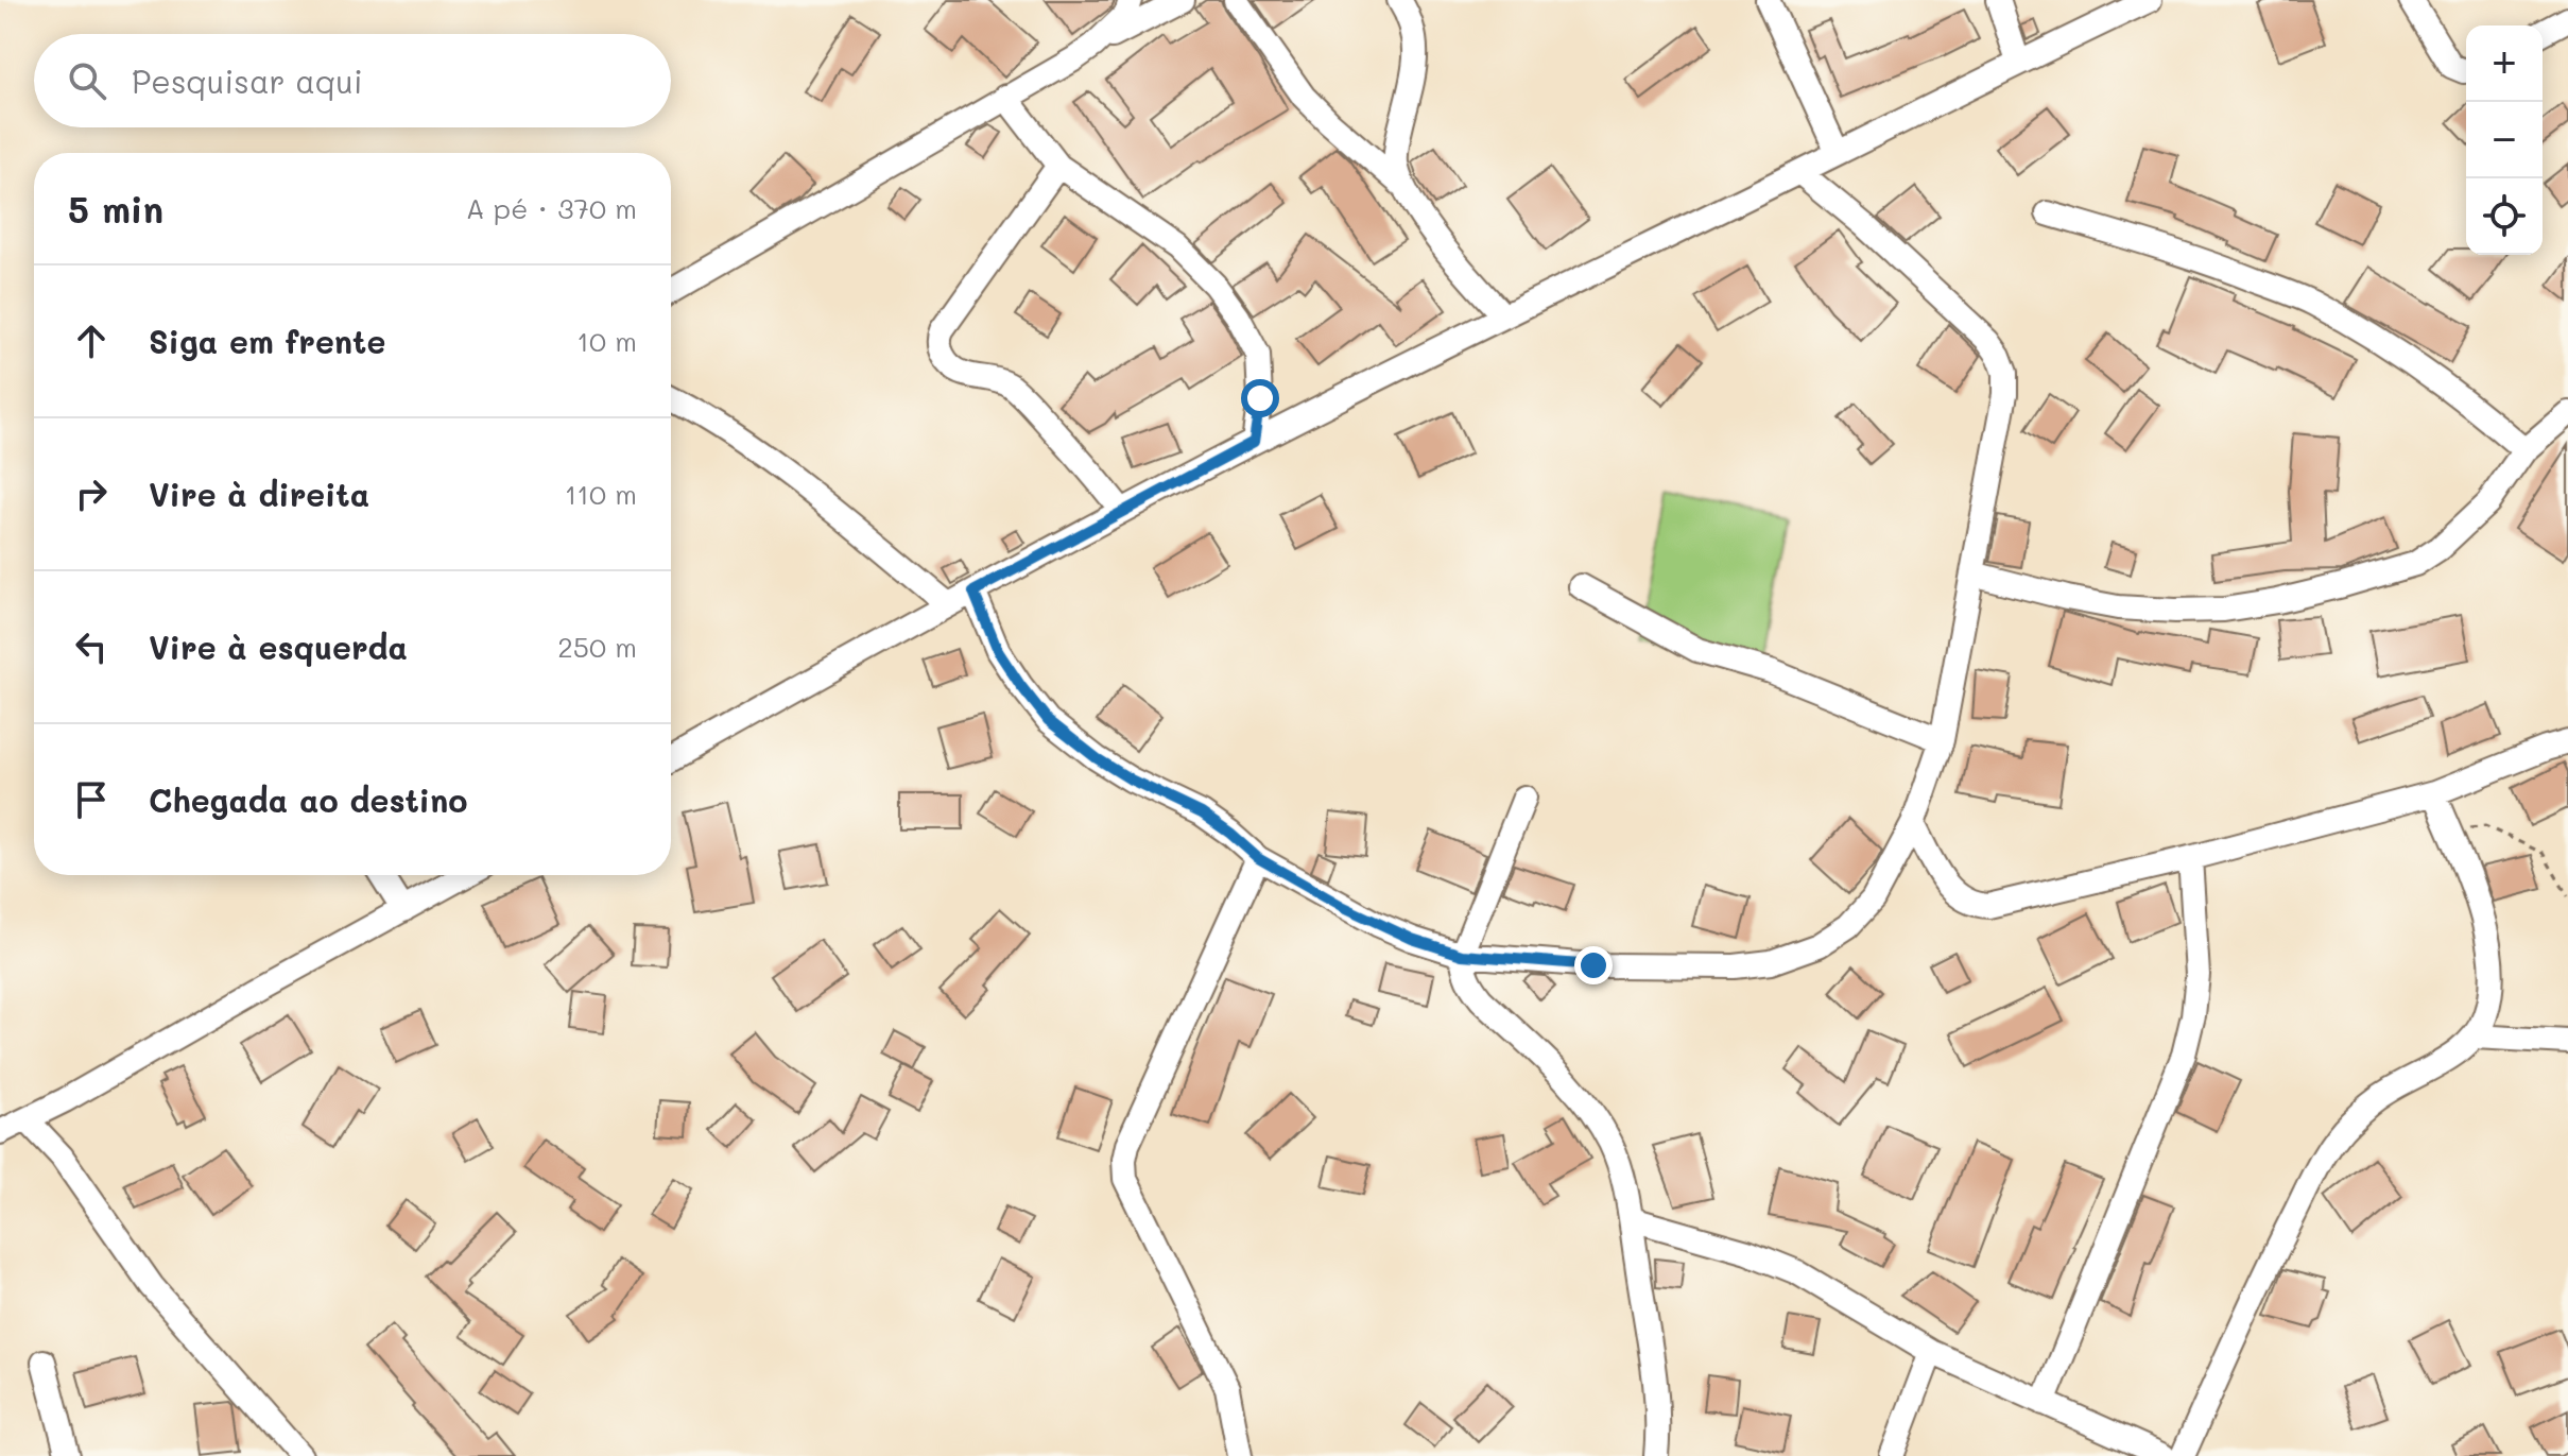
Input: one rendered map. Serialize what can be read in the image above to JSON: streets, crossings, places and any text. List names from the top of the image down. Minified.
{"page":{"map_buttons":["+","−"],"search":"Pesquisar aqui","heading":["5 min","A pé · 370 m"],"list":[["Siga em frente","10 m"],["Vire à direita","110 m"],["Vire à esquerda","250 m"],"Chegada ao destino"]}}
